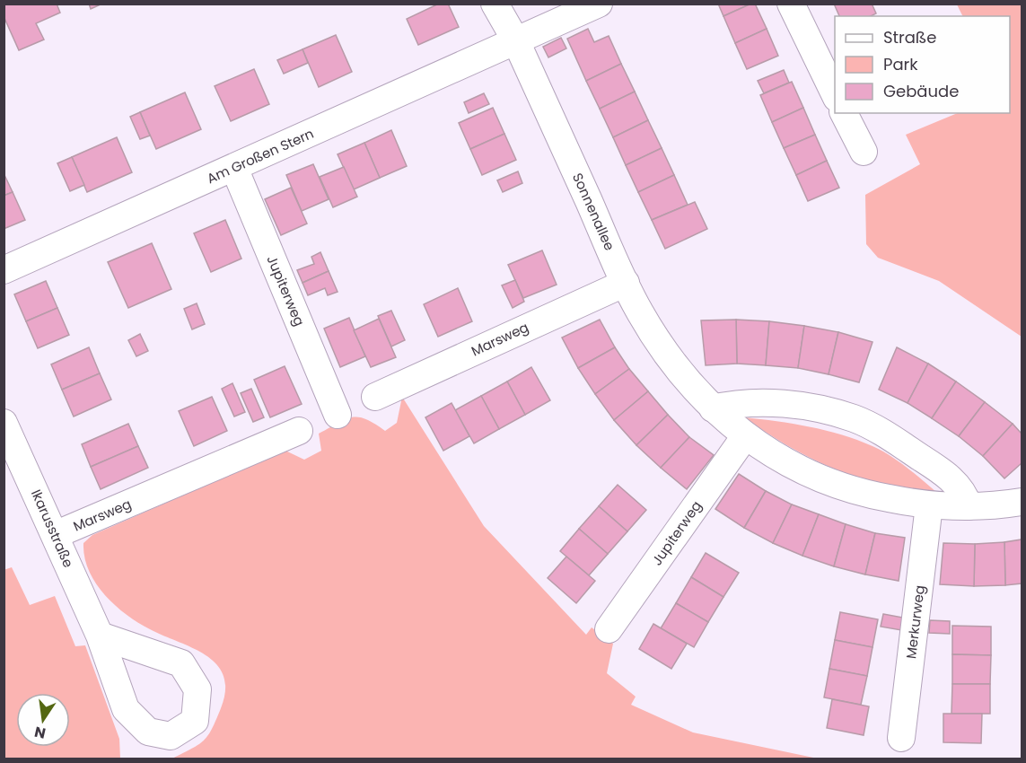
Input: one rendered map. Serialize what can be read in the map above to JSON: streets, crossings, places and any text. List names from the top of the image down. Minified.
{"streets":{"street":["Am Großen Stern","Sonnenallee","Jupiterweg","Marsweg","Ikarusstraße","Merkurweg"]},"crossings":[["Am Großen Stern","Sonnenallee"],["Am Großen Stern","Jupiterweg"],["Sonnenallee","Jupiterweg"],["Sonnenallee","Marsweg"],["Sonnenallee","Merkurweg"],["Marsweg","Ikarusstraße"]],"legend":["Straße","Park","Gebäude"],"north":"bottom"}
